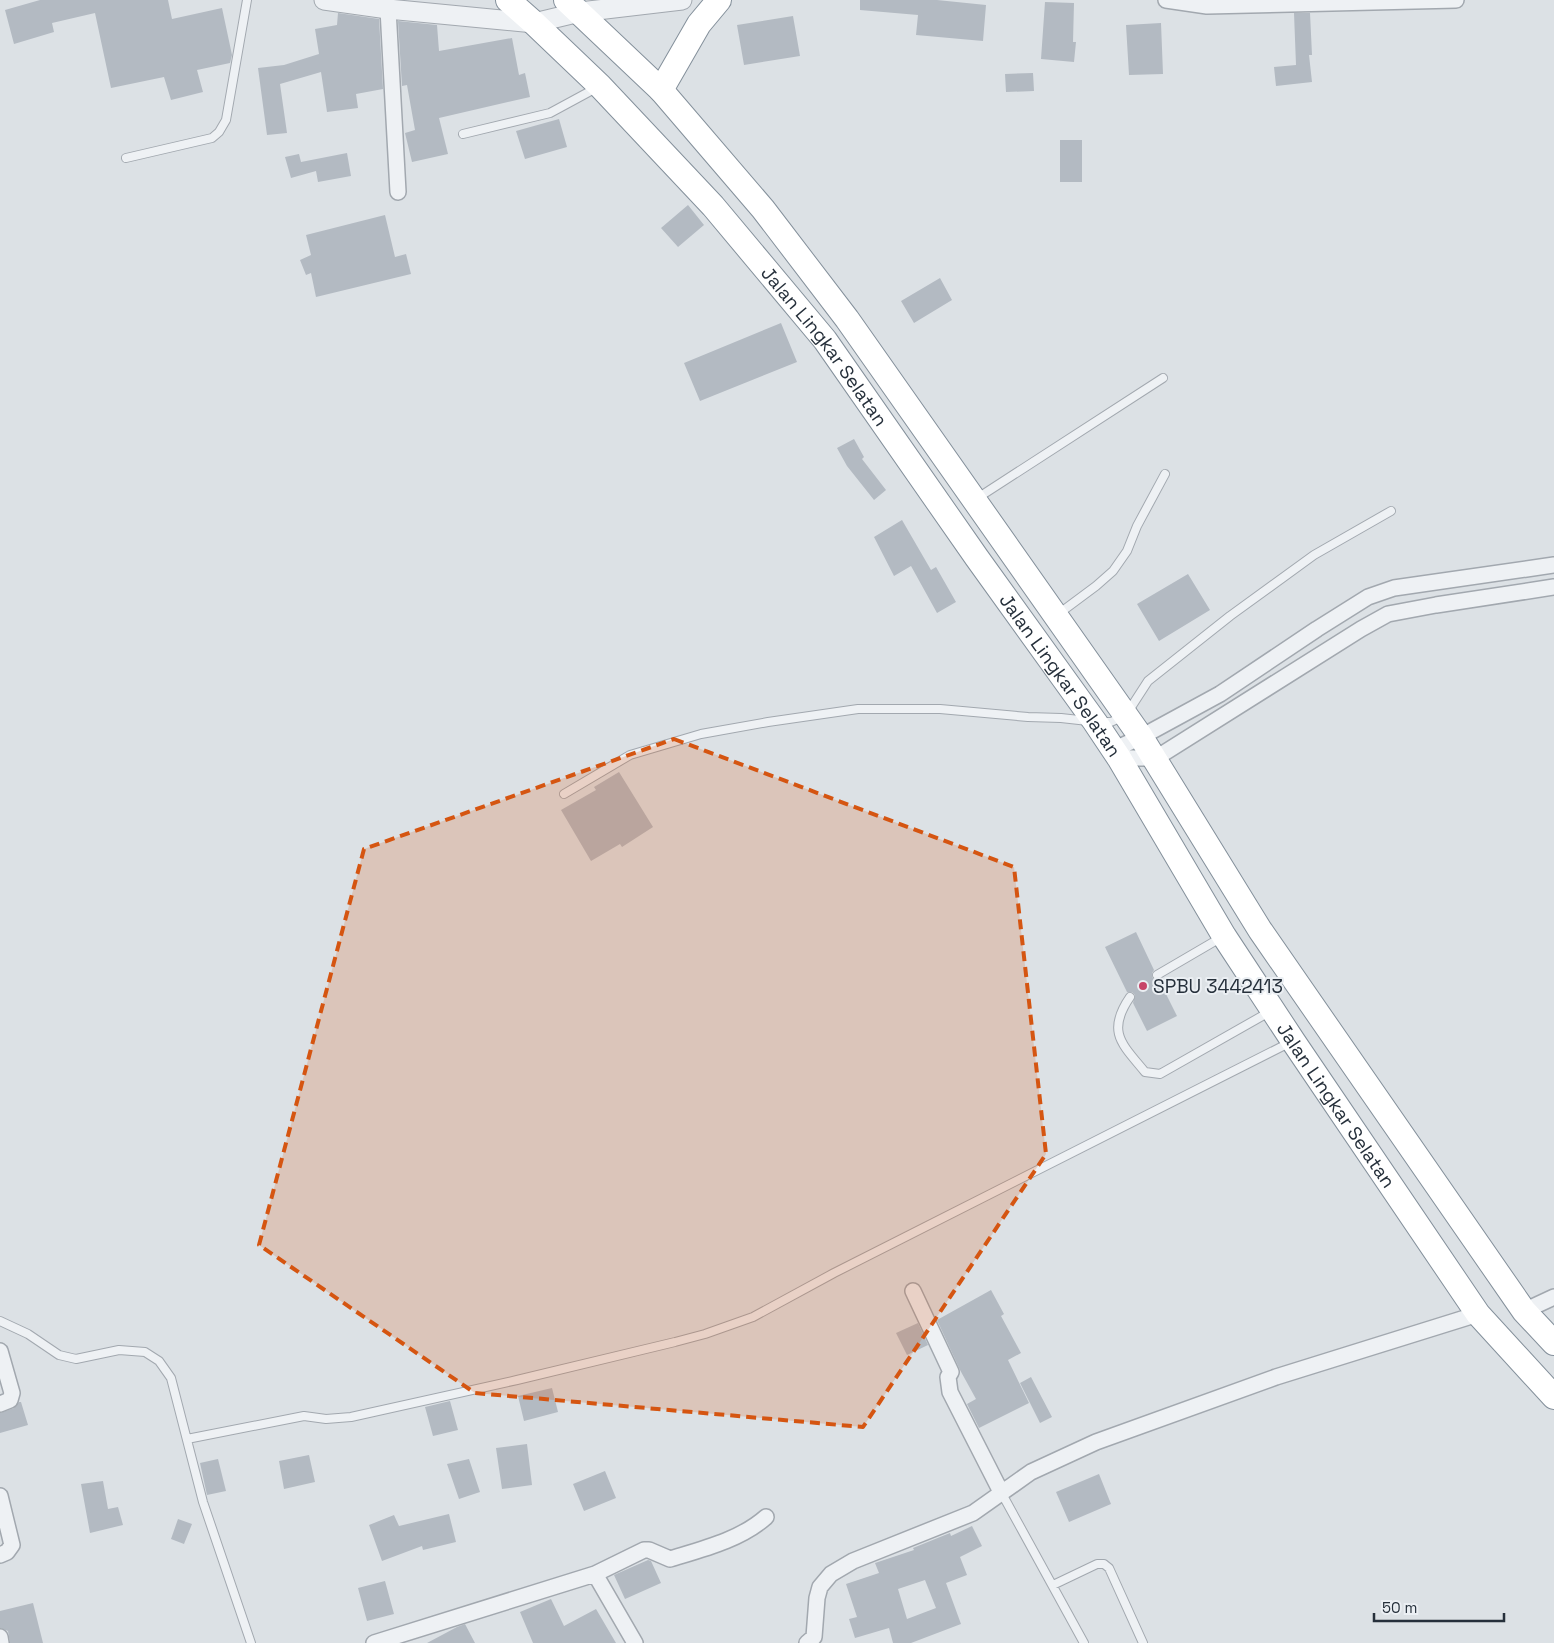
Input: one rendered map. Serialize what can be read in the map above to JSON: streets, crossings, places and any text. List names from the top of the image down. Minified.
{"streets":{"highway":["Jalan Lingkar Selatan"]},"places":["SPBU 3442413"],"scale_bar":"50 m"}
